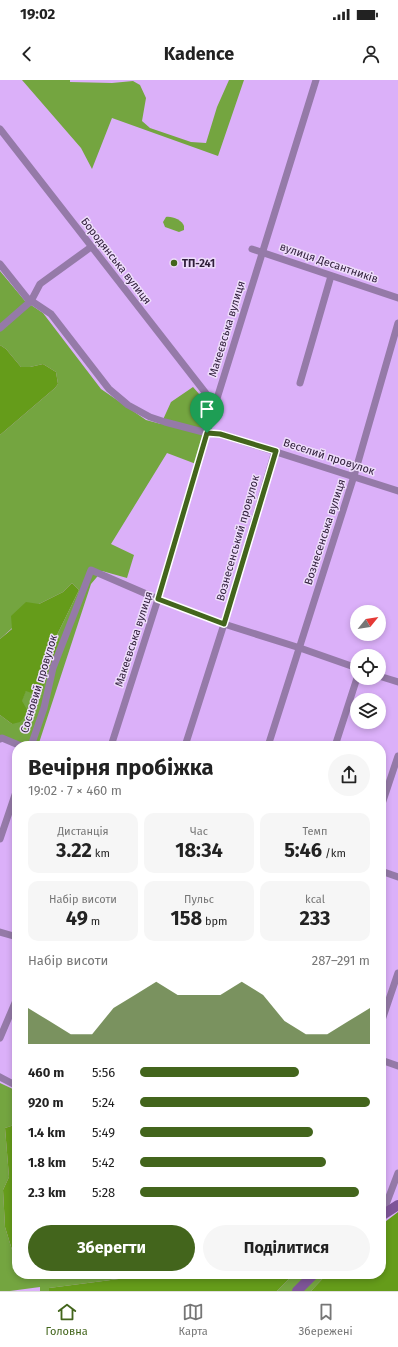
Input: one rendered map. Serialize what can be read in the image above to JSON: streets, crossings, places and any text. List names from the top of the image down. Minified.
{"streets":{"street":["Бородянська вулиця","вулиця Десантників","Макеєвська вулиця","Веселий провулок","Вознесенська вулиця","Вознесенський провулок","Сосновий провулок"]},"crossings":[["Бородянська вулиця","Макеєвська вулиця"],["вулиця Десантників","Макеєвська вулиця"],["Макеєвська вулиця","Веселий провулок"],["Макеєвська вулиця","Сосновий провулок"],["Веселий провулок","Вознесенська вулиця"],["Веселий провулок","Вознесенський провулок"]],"places":["ТП-241"],"north":"top right","page":{"status":"19:02","header":"Kadence","heading":["Вечірня пробіжка","19:02 · 7 × 460 m"],"stats":[["Дистанція","3.22 km"],["Час","18:34"],["Темп","5:46 /km"],["Набір висоти","49 m"],["Пульс","158 bpm"],["kcal","233"]],"chart":["Набір висоти","287–291 m"],"list":[{"name":"460 m","note":"5:56"},{"name":"920 m","note":"5:24"},{"name":"1.4 km","note":"5:49"},{"name":"1.8 km","note":"5:42"},{"name":"2.3 km","note":"5:28"}],"buttons":["Зберегти","Поділитися"],"tabs":["Головна","Карта","Збережені"]}}
